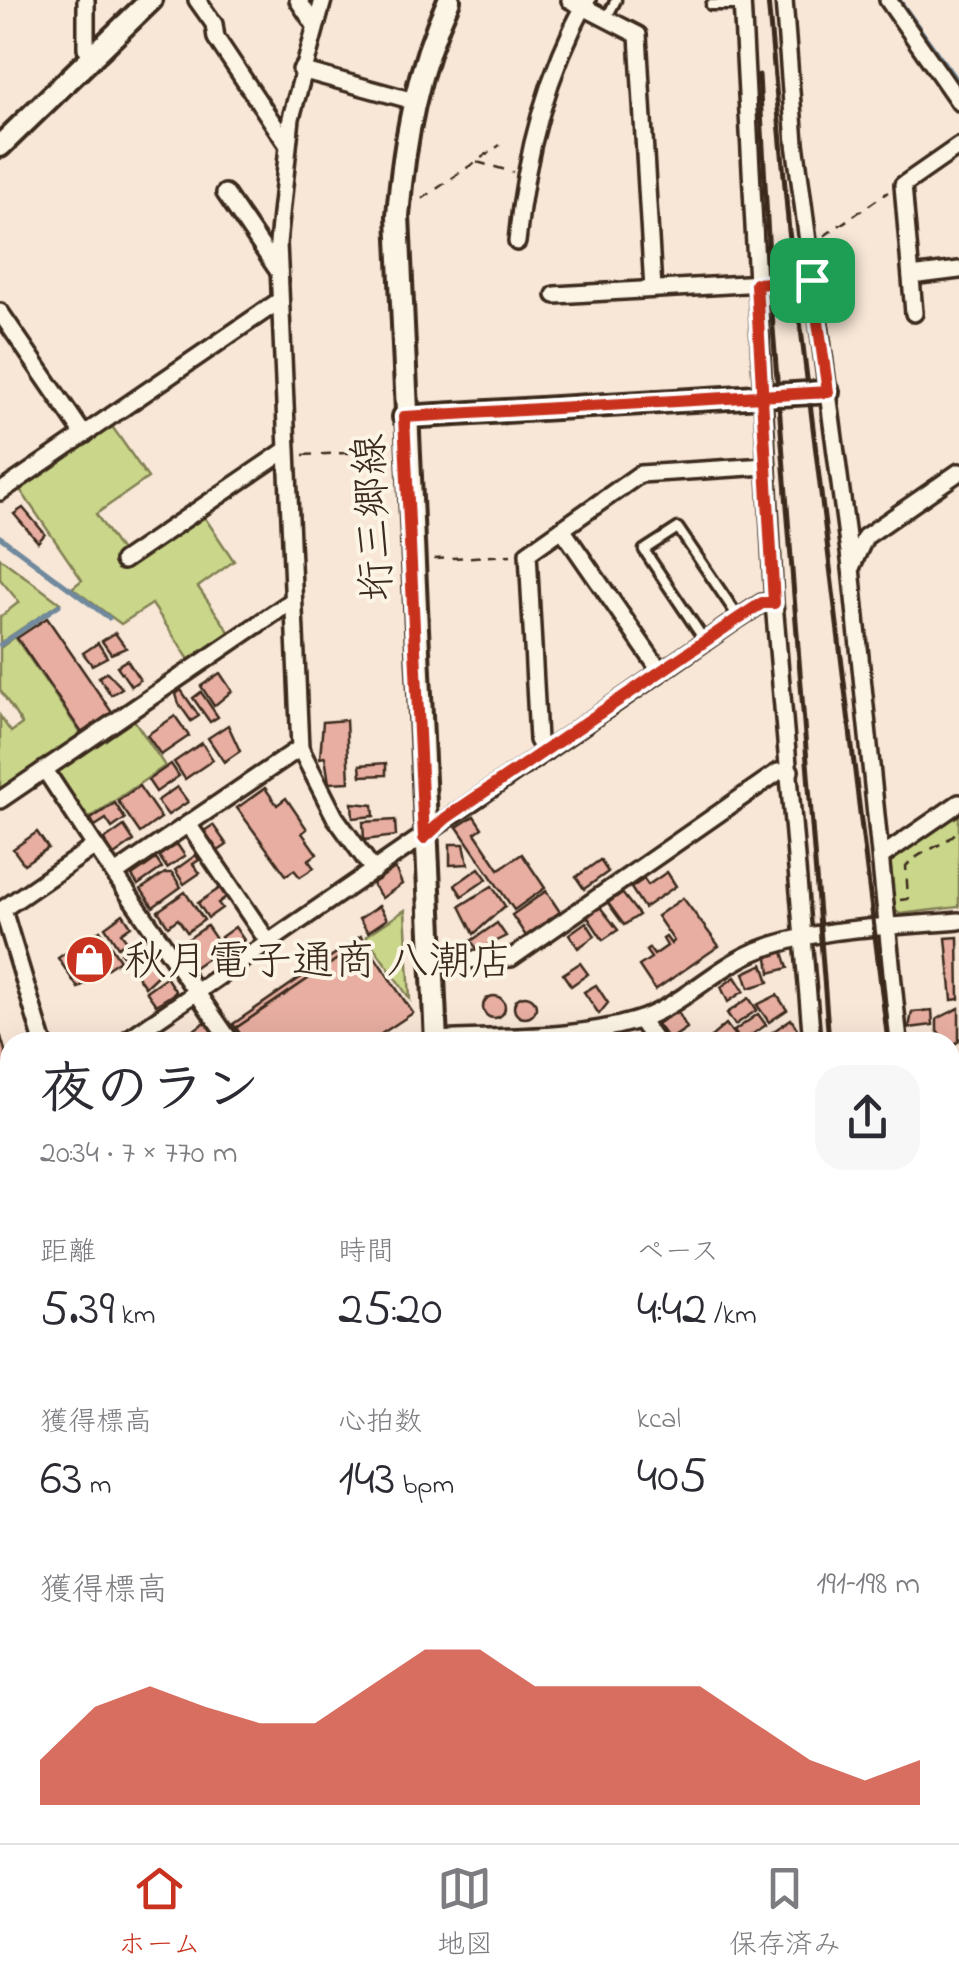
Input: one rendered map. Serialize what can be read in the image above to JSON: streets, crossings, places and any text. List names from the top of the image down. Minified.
{"streets":{"street":["垳三郷線"]},"places":{"shop":["秋月電子通商 八潮店"]},"page":{"heading":["夜のラン","20:34 · 7 × 770 m"],"stats":[["距離","5.39 km"],["時間","25:20"],["ペース","4:42 /km"],["獲得標高","63 m"],["心拍数","143 bpm"],["kcal","405"]],"chart":["獲得標高","191–198 m"],"tabs":["ホーム","地図","保存済み"]}}
